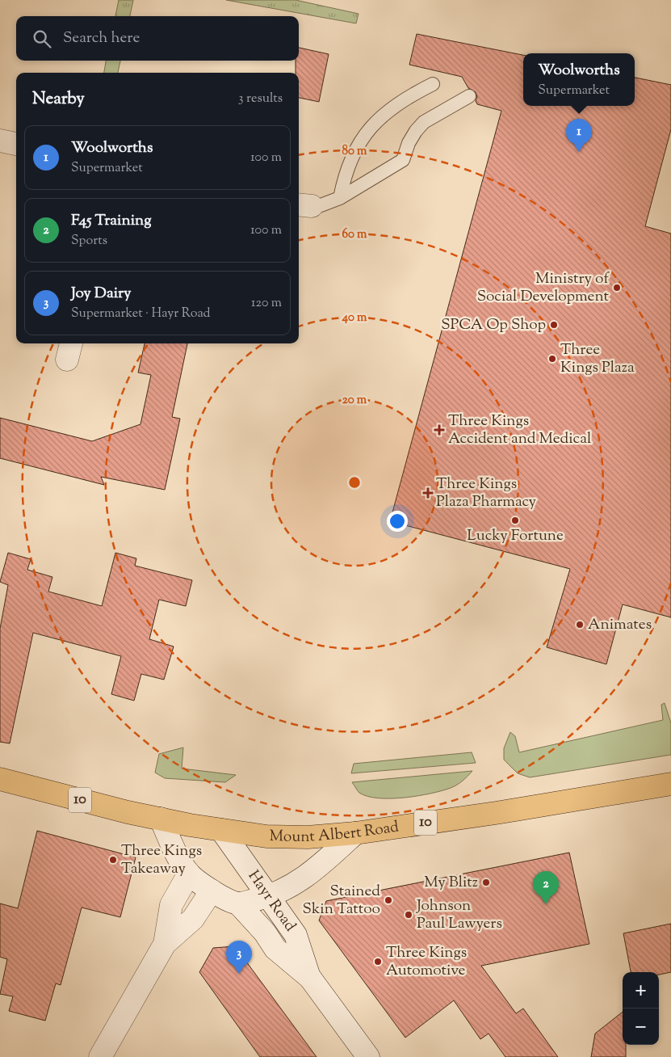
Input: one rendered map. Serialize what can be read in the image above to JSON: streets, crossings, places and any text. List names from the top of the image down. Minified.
{"streets":{"main road":["10","Mount Albert Road","Hayr Road"]},"crossings":[["Mount Albert Road","Hayr Road"]],"places":{"other":["Ministry of Social Development","SPCA Op Shop","Three Kings Plaza","Lucky Fortune","Animates","Three Kings Takeaway","My Blitz","Stained Skin Tattoo","Johnson Paul Lawyers","Three Kings Automotive"],"health":["Three Kings Accident and Medical","Three Kings Plaza Pharmacy"]},"page":{"search":"Search here","popup":["Woolworths","Supermarket"],"heading":["Nearby","3 results"],"pins":["1","2","3"],"list":[{"mark":"1","name":"Woolworths","note":"Supermarket","value":"100 m"},{"mark":"2","name":"F45 Training","note":"Sports","value":"100 m"},{"mark":"3","name":"Joy Dairy","note":"Supermarket · Hayr Road","value":"120 m"}],"map_buttons":["+","−"]},"rings":["80 m","60 m","40 m","20 m"]}
